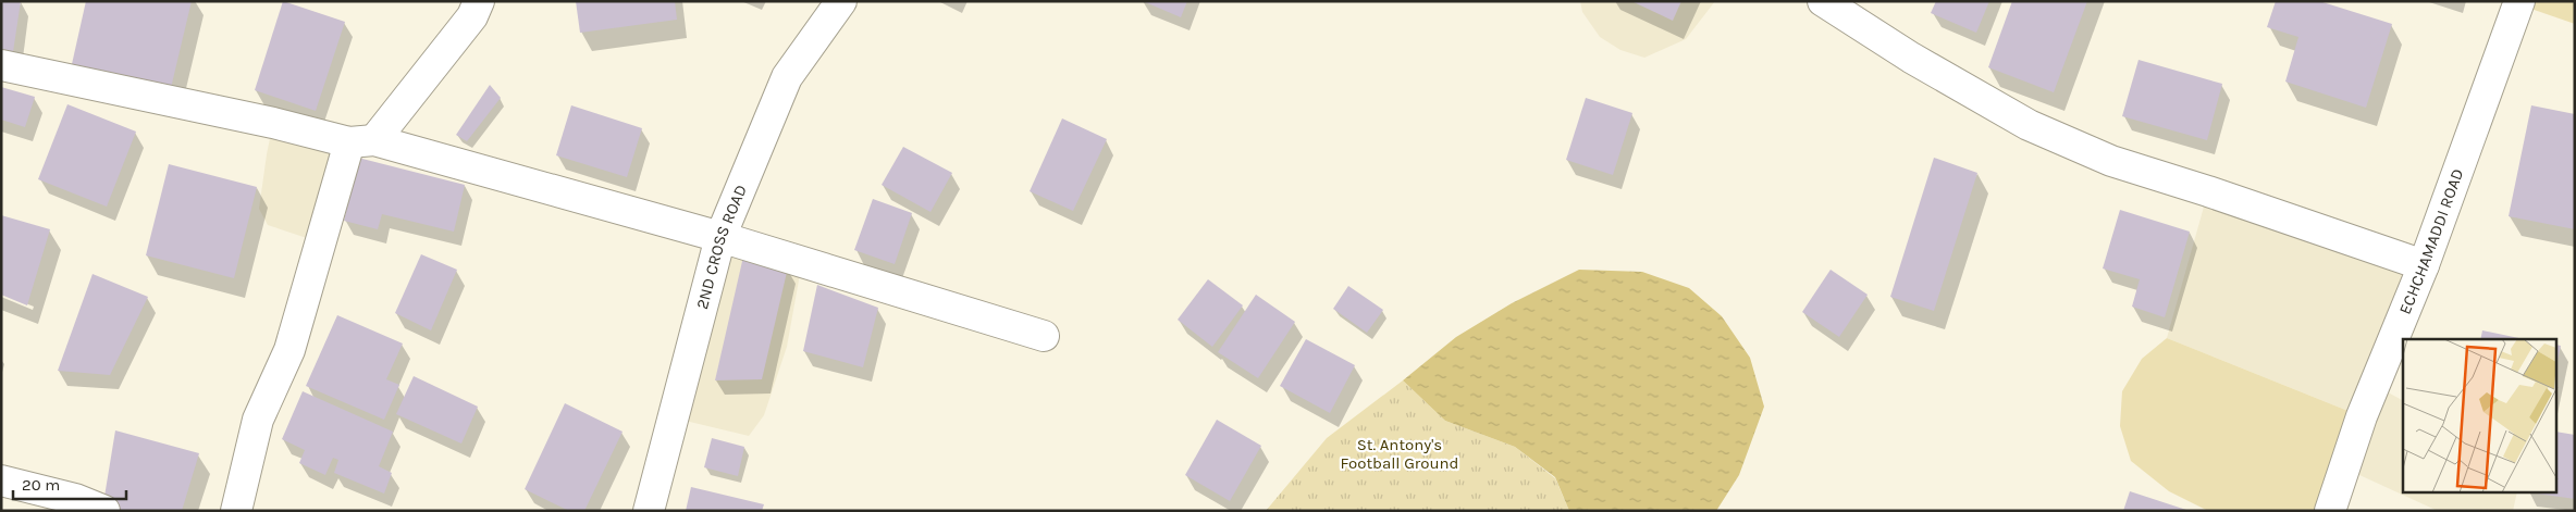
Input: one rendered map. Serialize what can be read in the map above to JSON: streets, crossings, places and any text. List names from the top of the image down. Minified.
{"streets":{"street":["ECHCHAMADDI ROAD","2ND CROSS ROAD"]},"parks":["St. Antony's Football Ground"],"scale_bar":"20 m"}
